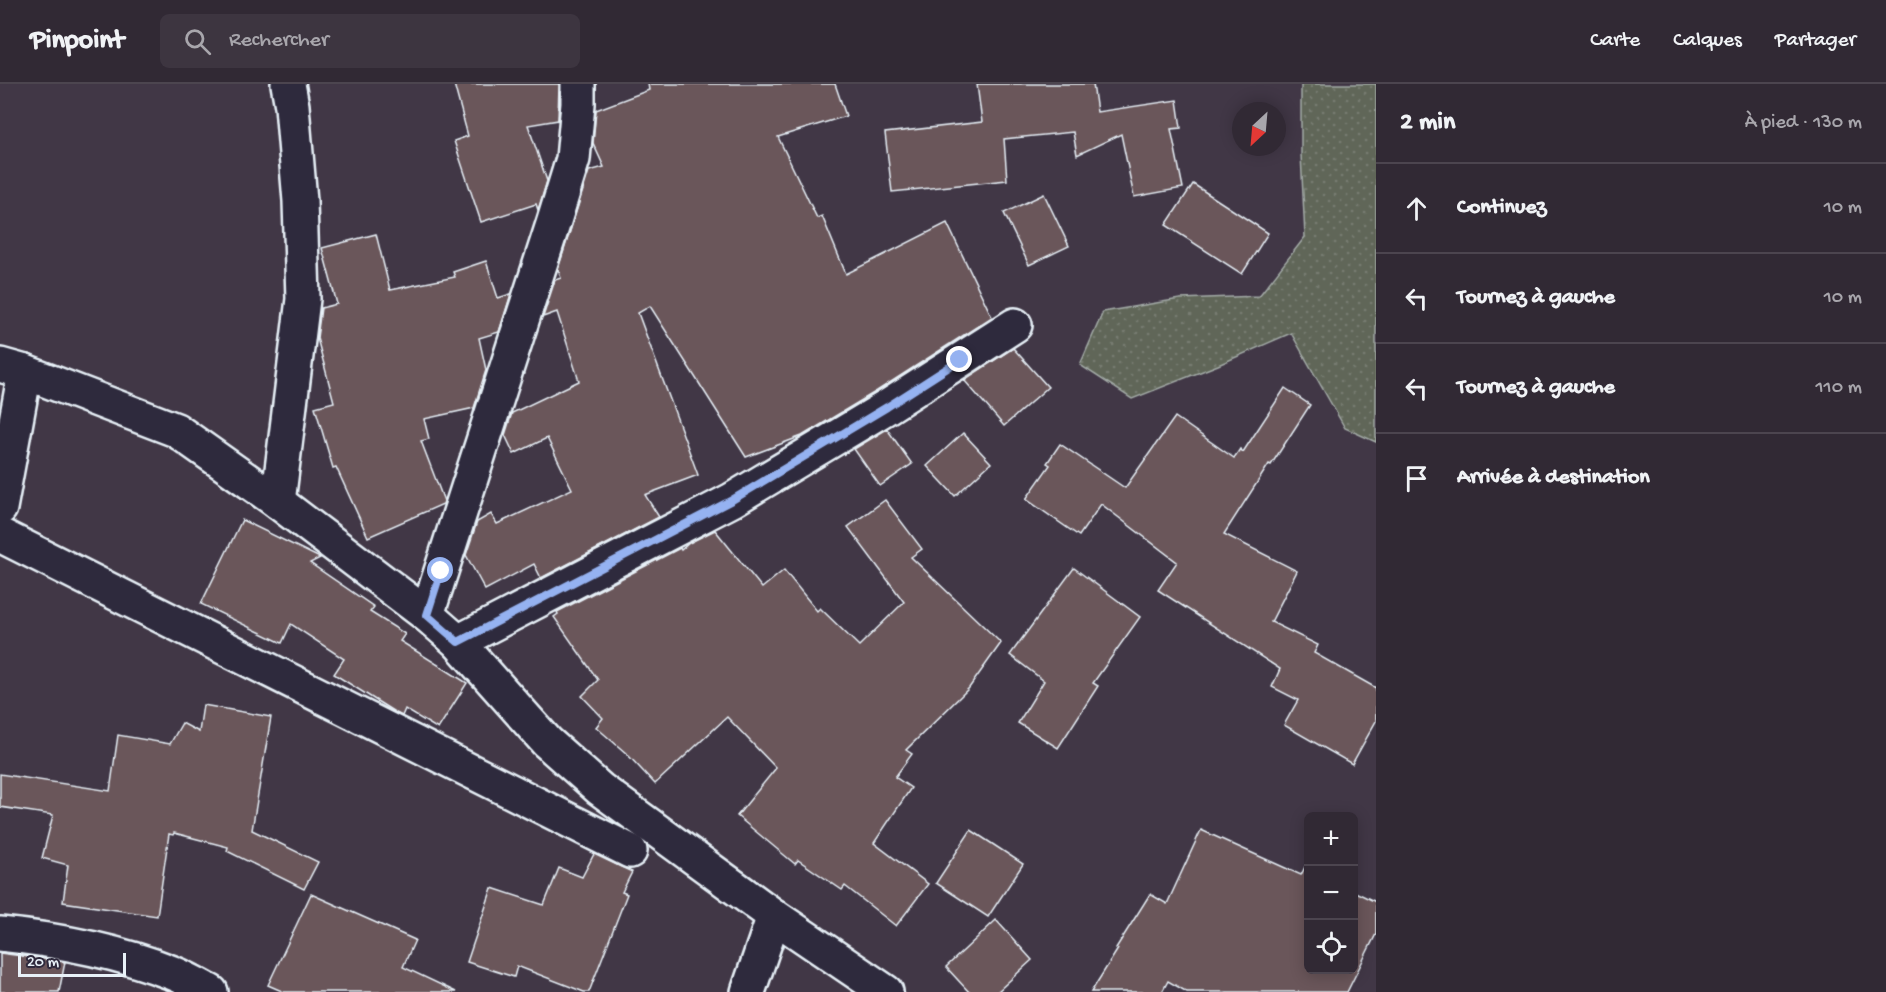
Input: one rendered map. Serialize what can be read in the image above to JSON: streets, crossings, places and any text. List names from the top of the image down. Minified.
{"scale_bar":"20 m","north":"bottom left","page":{"header":"Pinpoint","search":"Rechercher","nav":["Carte","Calques","Partager"],"heading":["2 min","À pied · 130 m"],"list":[["Continuez","10 m"],["Tournez à gauche","10 m"],["Tournez à gauche","110 m"],"Arrivée à destination"],"map_buttons":["+","−"],"scale":"20 m"}}
